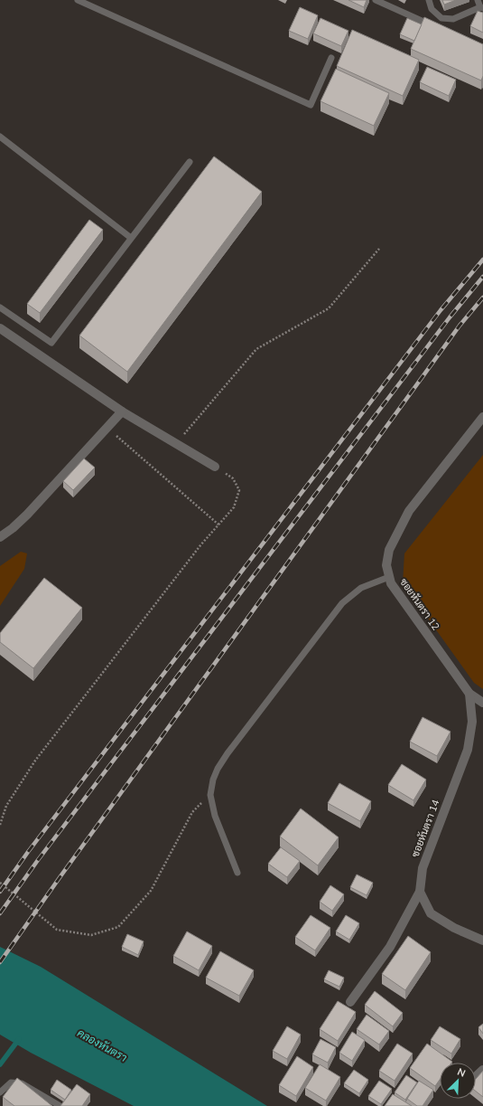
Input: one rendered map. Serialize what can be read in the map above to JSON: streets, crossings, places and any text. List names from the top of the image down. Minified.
{"streets":{"street":["ซอยหันตรา 12","ซอยหันตรา 14"]},"crossings":[["ซอยหันตรา 12","ซอยหันตรา 14"]],"water":["คลองหันตรา"],"north":"top right"}
